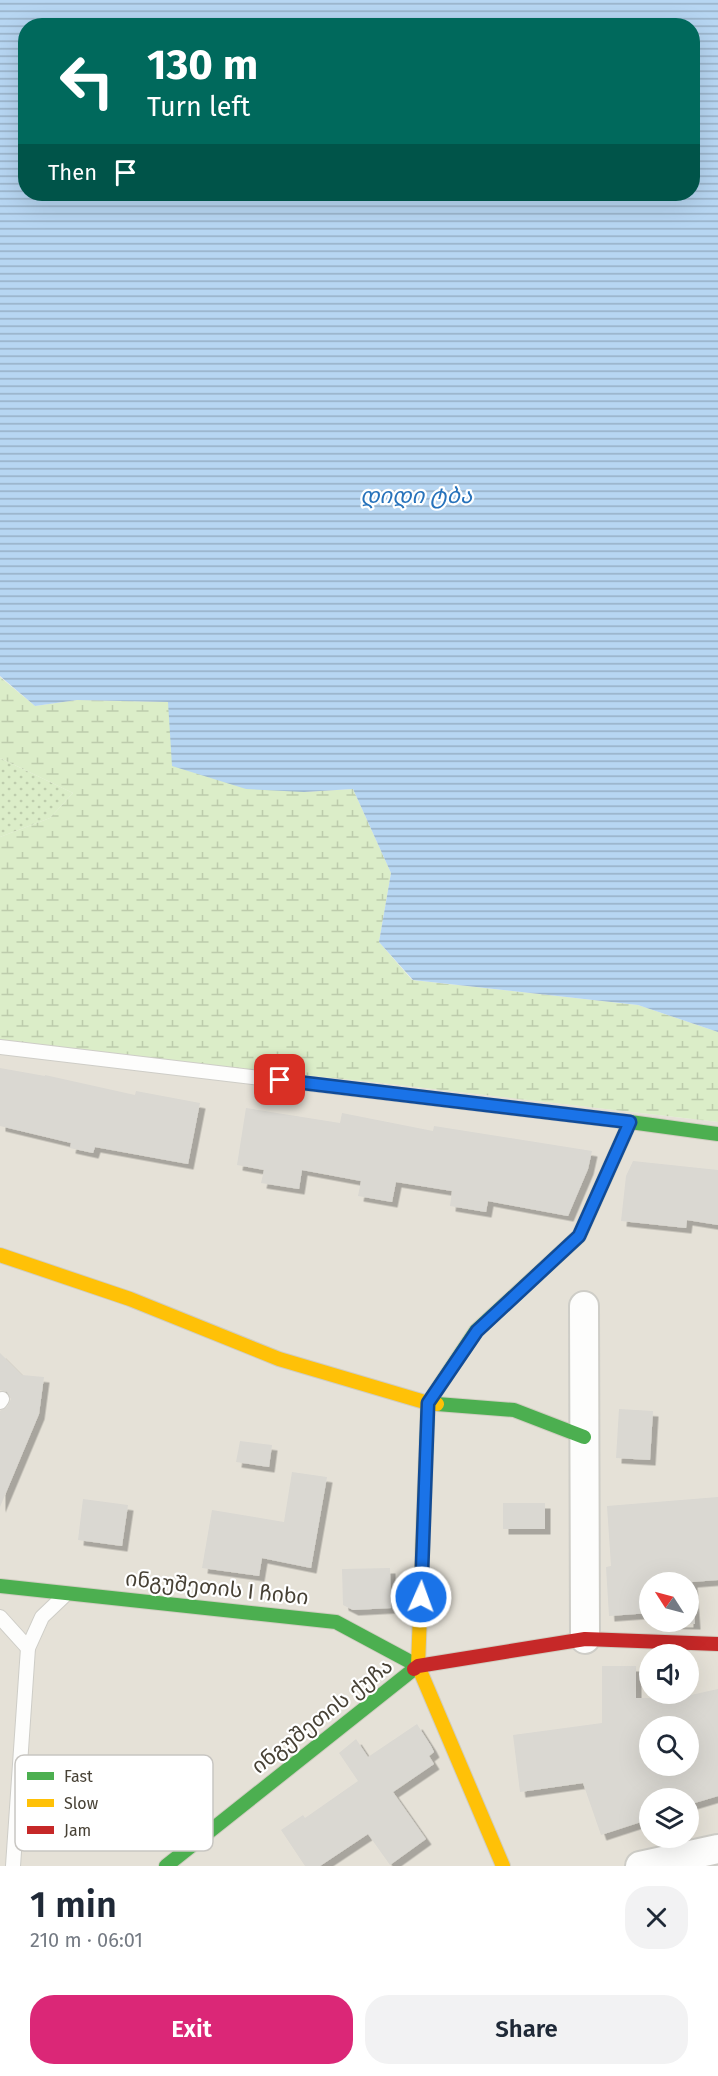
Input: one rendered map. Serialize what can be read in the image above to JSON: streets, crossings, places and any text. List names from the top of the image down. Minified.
{"streets":{"street":["ინგუშეთის I ჩიხი","ინგუშეთის ქუჩა"]},"crossings":[["ინგუშეთის I ჩიხი","ინგუშეთის ქუჩა"]],"water":["დიდი ტბა"],"legend":["Fast","Slow","Jam"],"north":"top left","page":{"turn":["130 m","Turn left"],"then":"Then","heading":["1 min","210 m · 06:01"],"buttons":["Exit","Share"]}}
